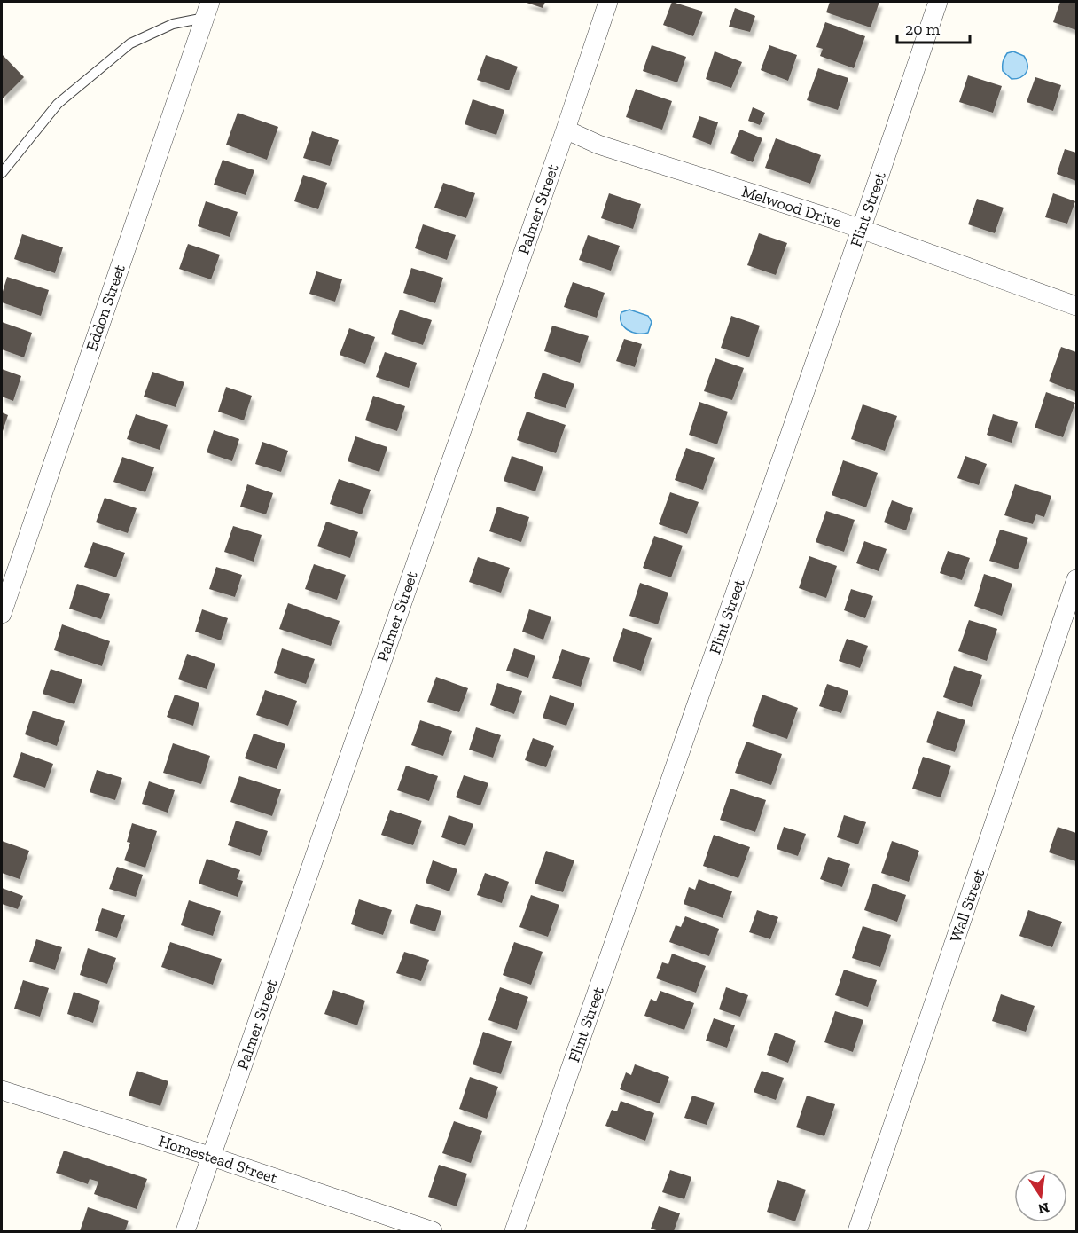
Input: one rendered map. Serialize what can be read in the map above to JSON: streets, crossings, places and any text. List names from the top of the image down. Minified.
{"streets":{"street":["Melwood Drive","Palmer Street","Flint Street","Eddon Street","Wall Street","Homestead Street"]},"crossings":[["Melwood Drive","Palmer Street"],["Melwood Drive","Flint Street"],["Palmer Street","Homestead Street"]],"scale_bar":"20 m","north":"bottom"}
